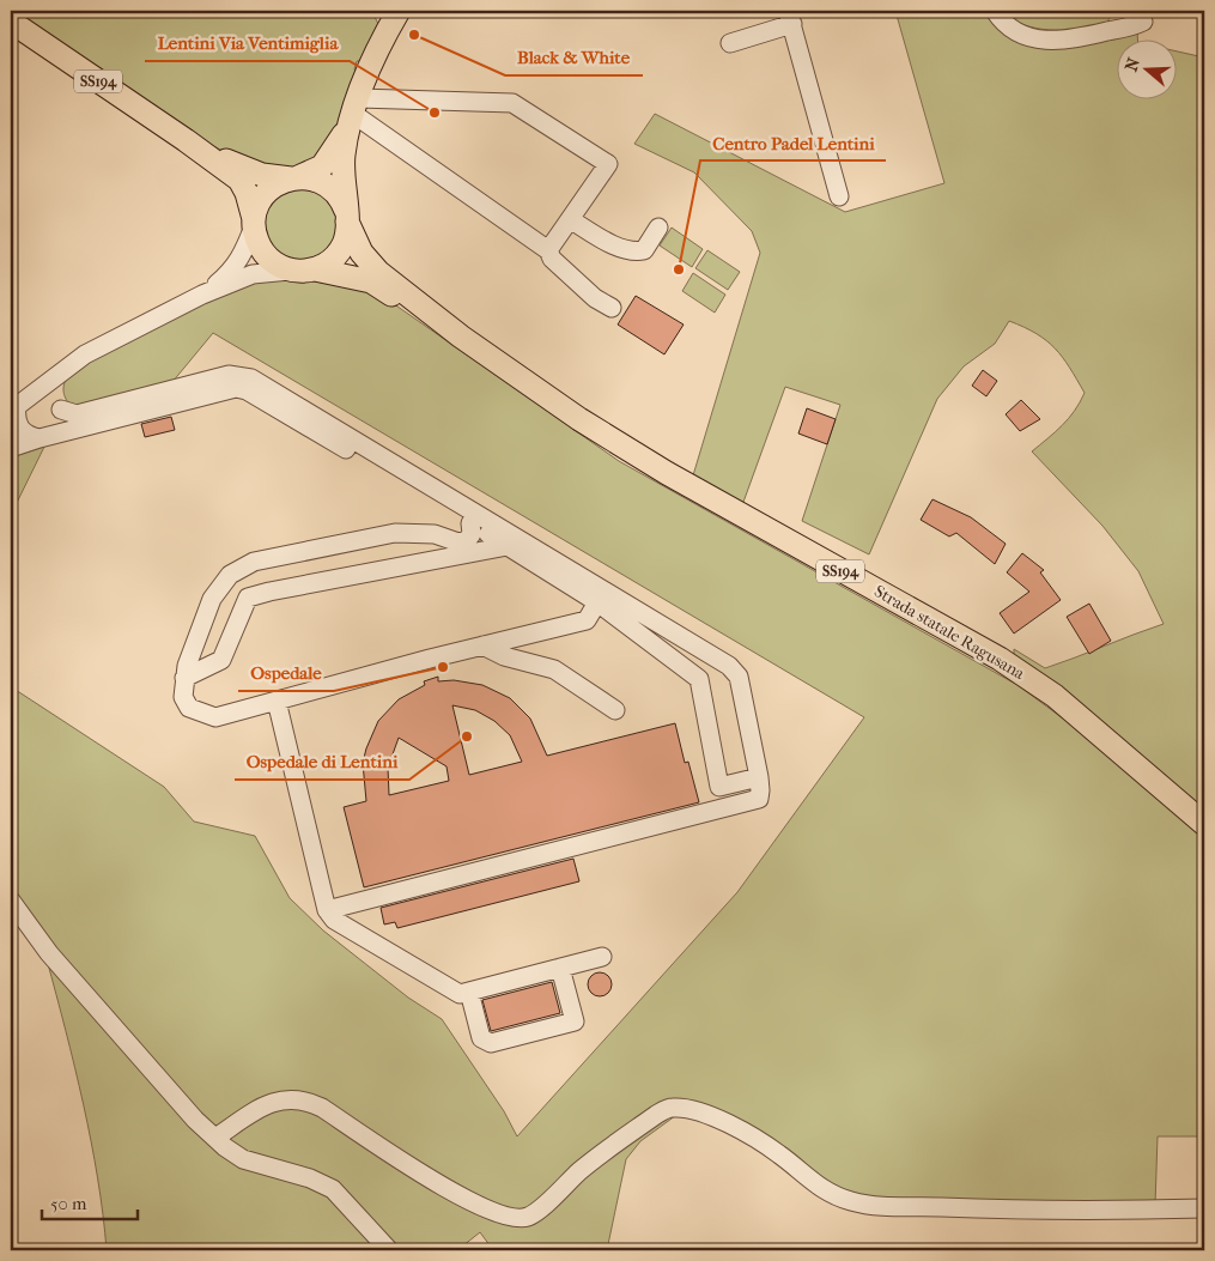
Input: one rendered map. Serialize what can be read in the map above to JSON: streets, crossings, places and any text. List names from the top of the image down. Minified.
{"streets":{"main road":["SS194","Strada statale Ragusana"]},"places":["Black & White","Lentini Via Ventimiglia","Centro Padel Lentini","Ospedale","Ospedale di Lentini"],"scale_bar":"50 m","north":"left"}
